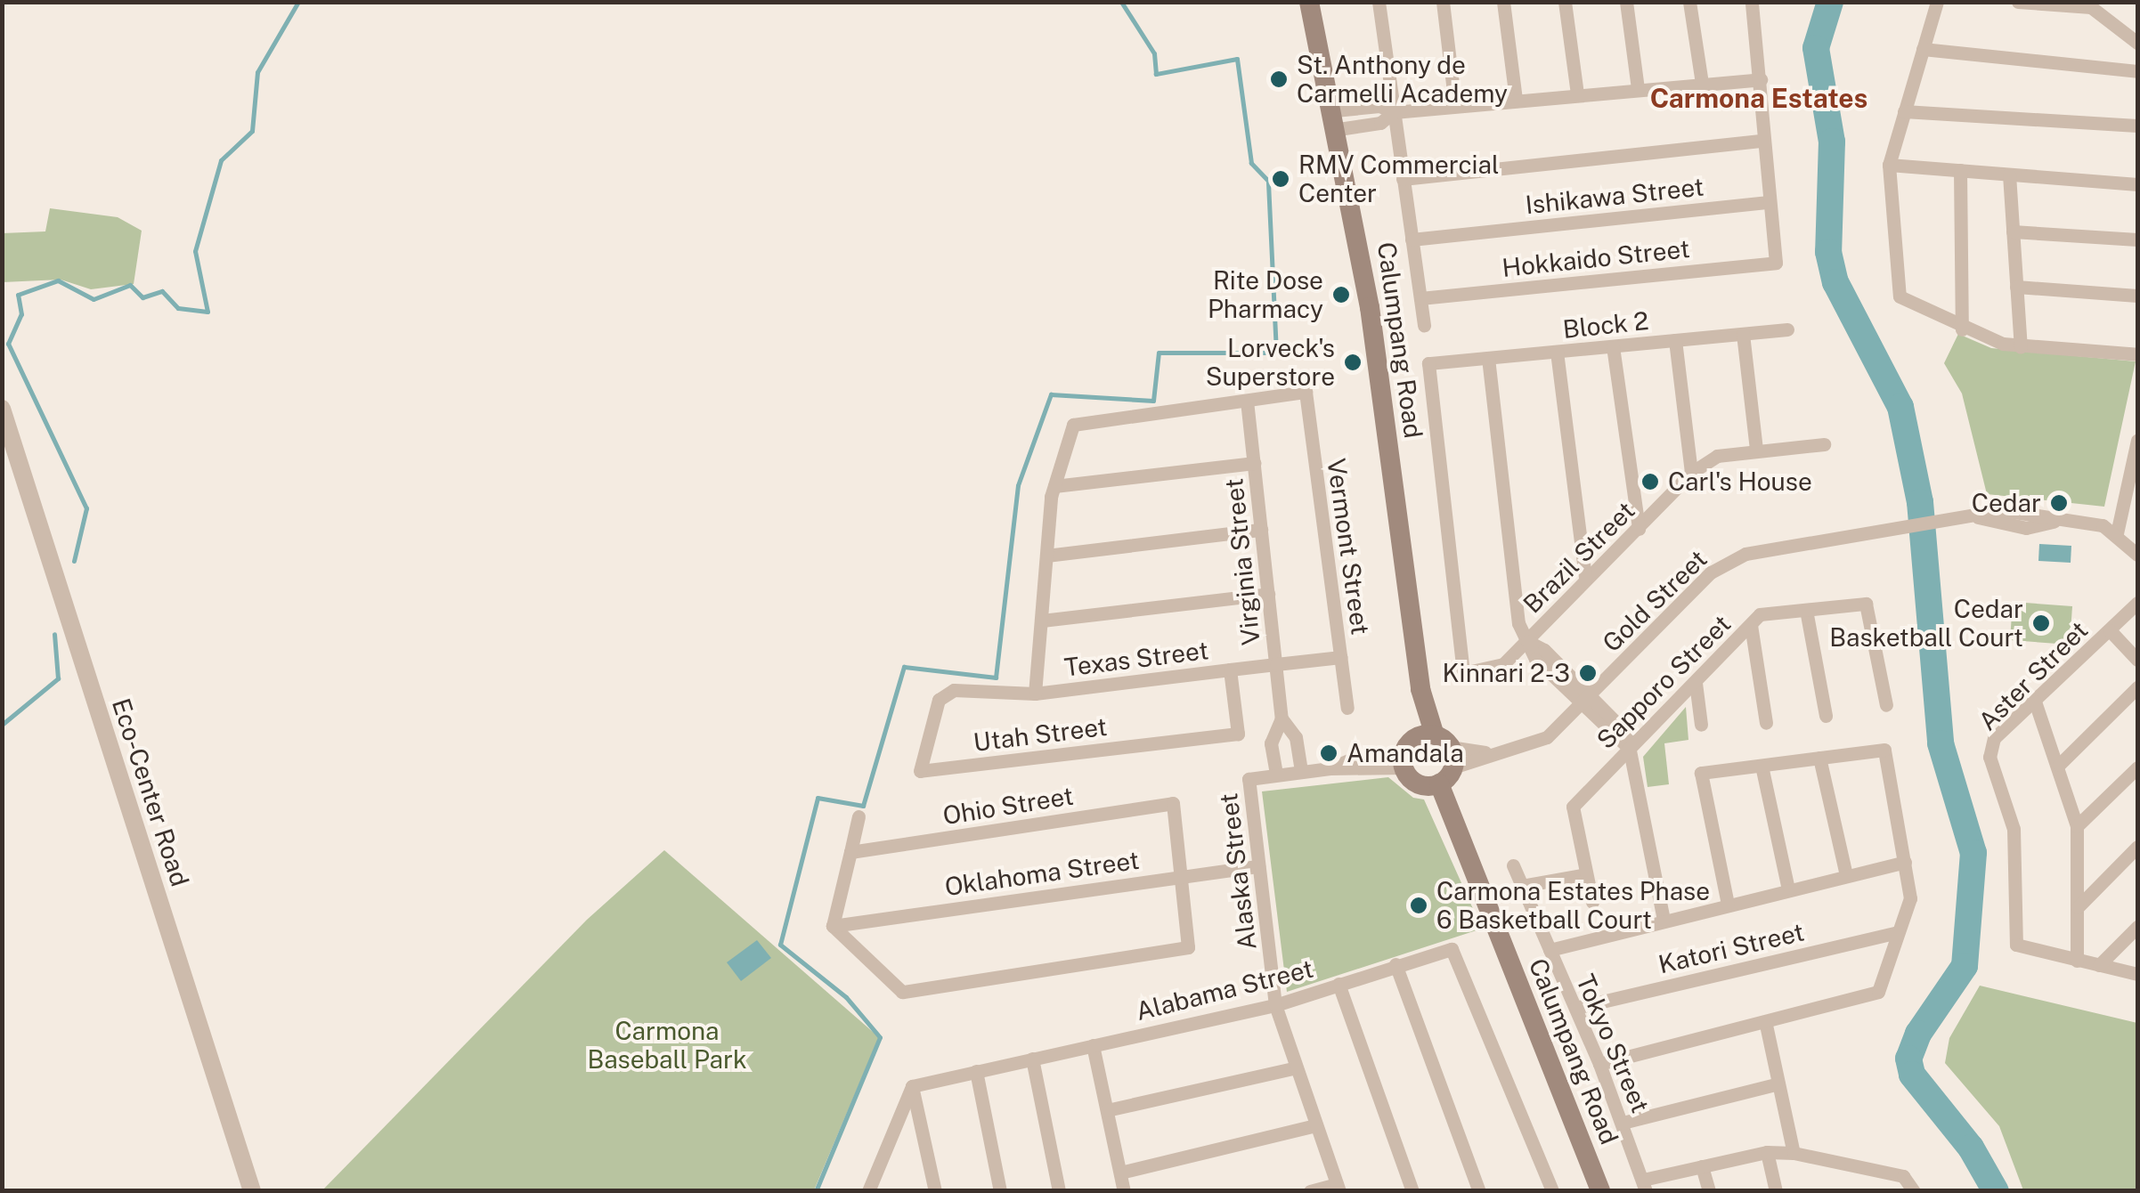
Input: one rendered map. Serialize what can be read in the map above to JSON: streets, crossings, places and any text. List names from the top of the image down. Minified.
{"streets":{"main road":["Calumpang Road"],"street":["Ishikawa Street","Hokkaido Street","Block 2","Vermont Street","Brazil Street","Virginia Street","Gold Street","Texas Street","Aster Street","Sapporo Street","Utah Street","Eco-Center Road","Ohio Street","Alaska Street","Oklahoma Street","Katori Street","Alabama Street","Tokyo Street"]},"crossings":[["Ishikawa Street","Hokkaido Street"],["Block 2","Brazil Street"],["Calumpang Road","Gold Street"],["Vermont Street","Virginia Street"],["Vermont Street","Texas Street"],["Virginia Street","Texas Street"],["Virginia Street","Alaska Street"],["Texas Street","Utah Street"],["Ohio Street","Oklahoma Street"],["Alaska Street","Oklahoma Street"],["Alaska Street","Alabama Street"],["Katori Street","Tokyo Street"]],"districts":["Carmona Estates"],"parks":["Carmona Baseball Park"],"places":["St. Anthony de Carmelli Academy","RMV Commercial Center","Rite Dose Pharmacy","Lorveck's Superstore","Carl's House","Cedar","Cedar Basketball Court","Kinnari 2-3","Amandala","Carmona Estates Phase 6 Basketball Court"]}
